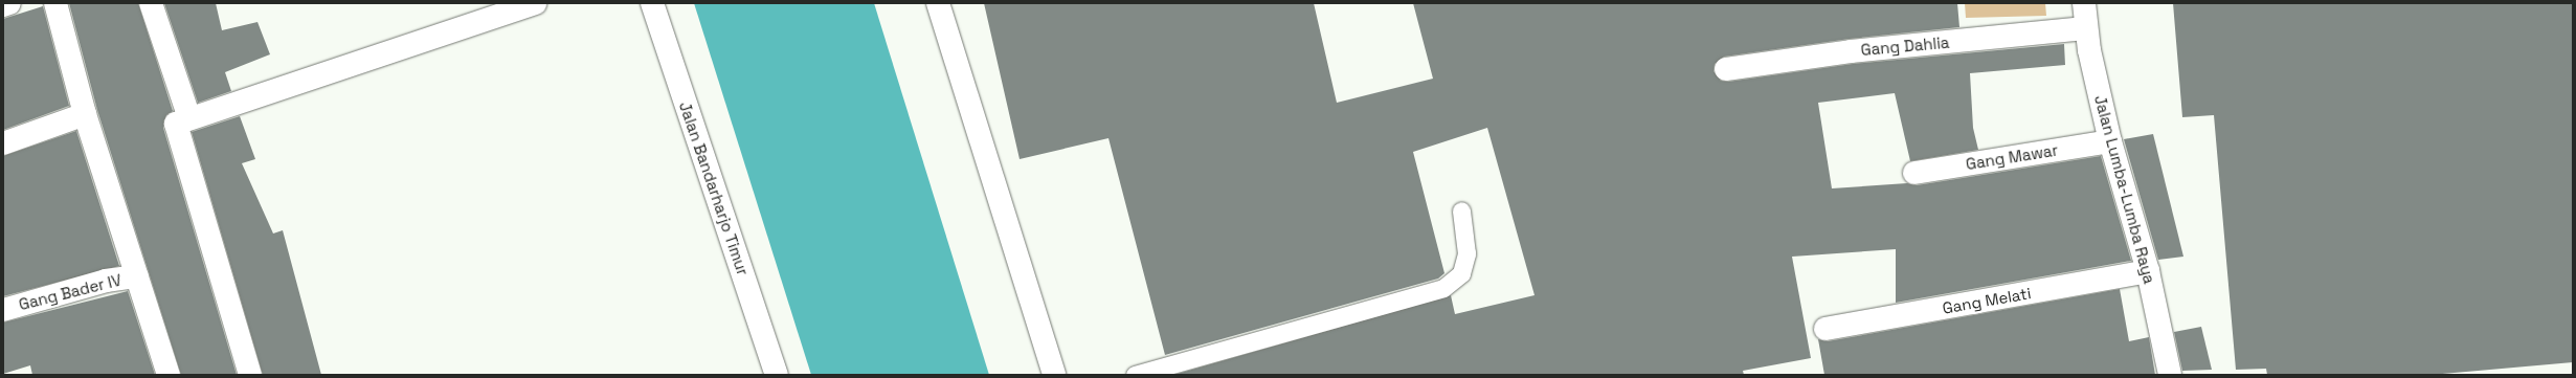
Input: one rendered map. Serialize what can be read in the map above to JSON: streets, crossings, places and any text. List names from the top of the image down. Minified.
{"streets":{"street":["Gang Dahlia","Gang Mawar","Jalan Bandarharjo Timur","Jalan Lumba-Lumba Raya","Gang Bader IV","Gang Melati"]},"crossings":[["Gang Dahlia","Jalan Lumba-Lumba Raya"],["Gang Mawar","Jalan Lumba-Lumba Raya"],["Jalan Lumba-Lumba Raya","Gang Melati"]]}
